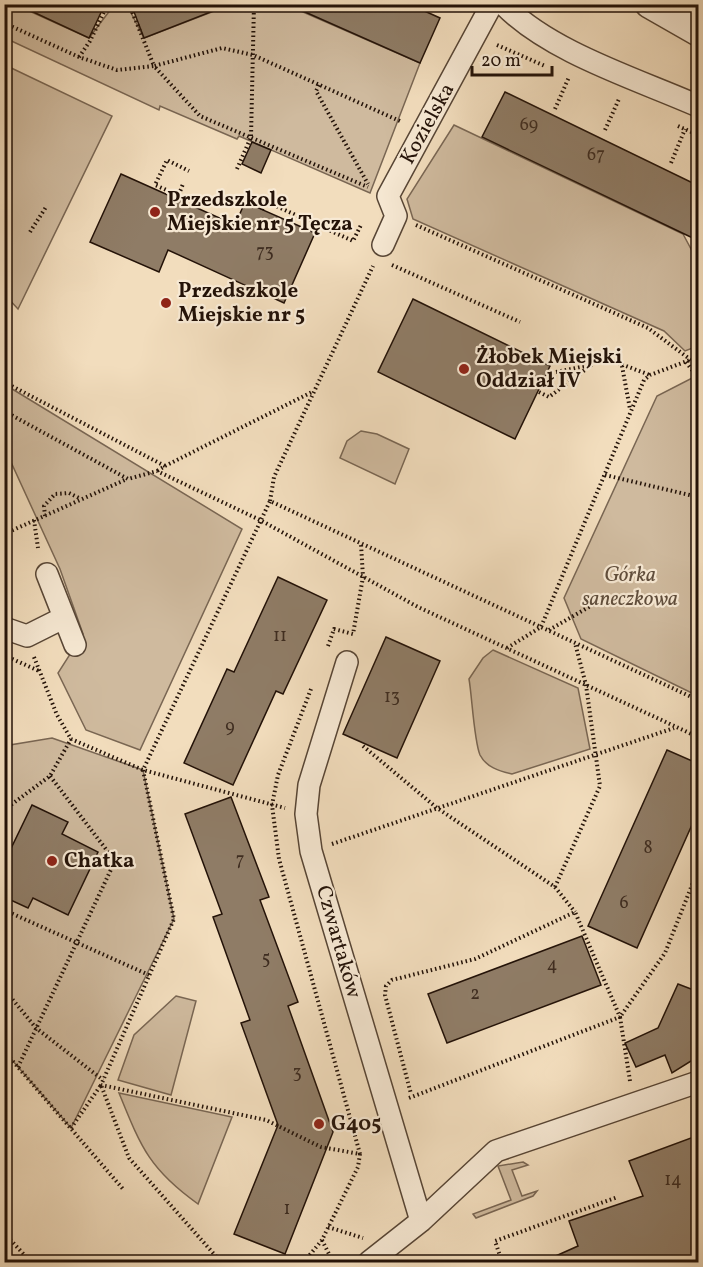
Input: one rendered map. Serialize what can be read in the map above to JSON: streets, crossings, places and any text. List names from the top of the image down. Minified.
{"streets":{"street":["Kozielska","Czwartaków"]},"parks":["Górka saneczkowa"],"places":["Przedszkole Miejskie nr 5 Tęcza","Przedszkole Miejskie nr 5","Żłobek Miejski Oddział IV","Chatka","G405"],"house_numbers":["69","67","73","11","13","9","8","7","6","5","4","2","3","14","1"],"scale_bar":"20 m"}
